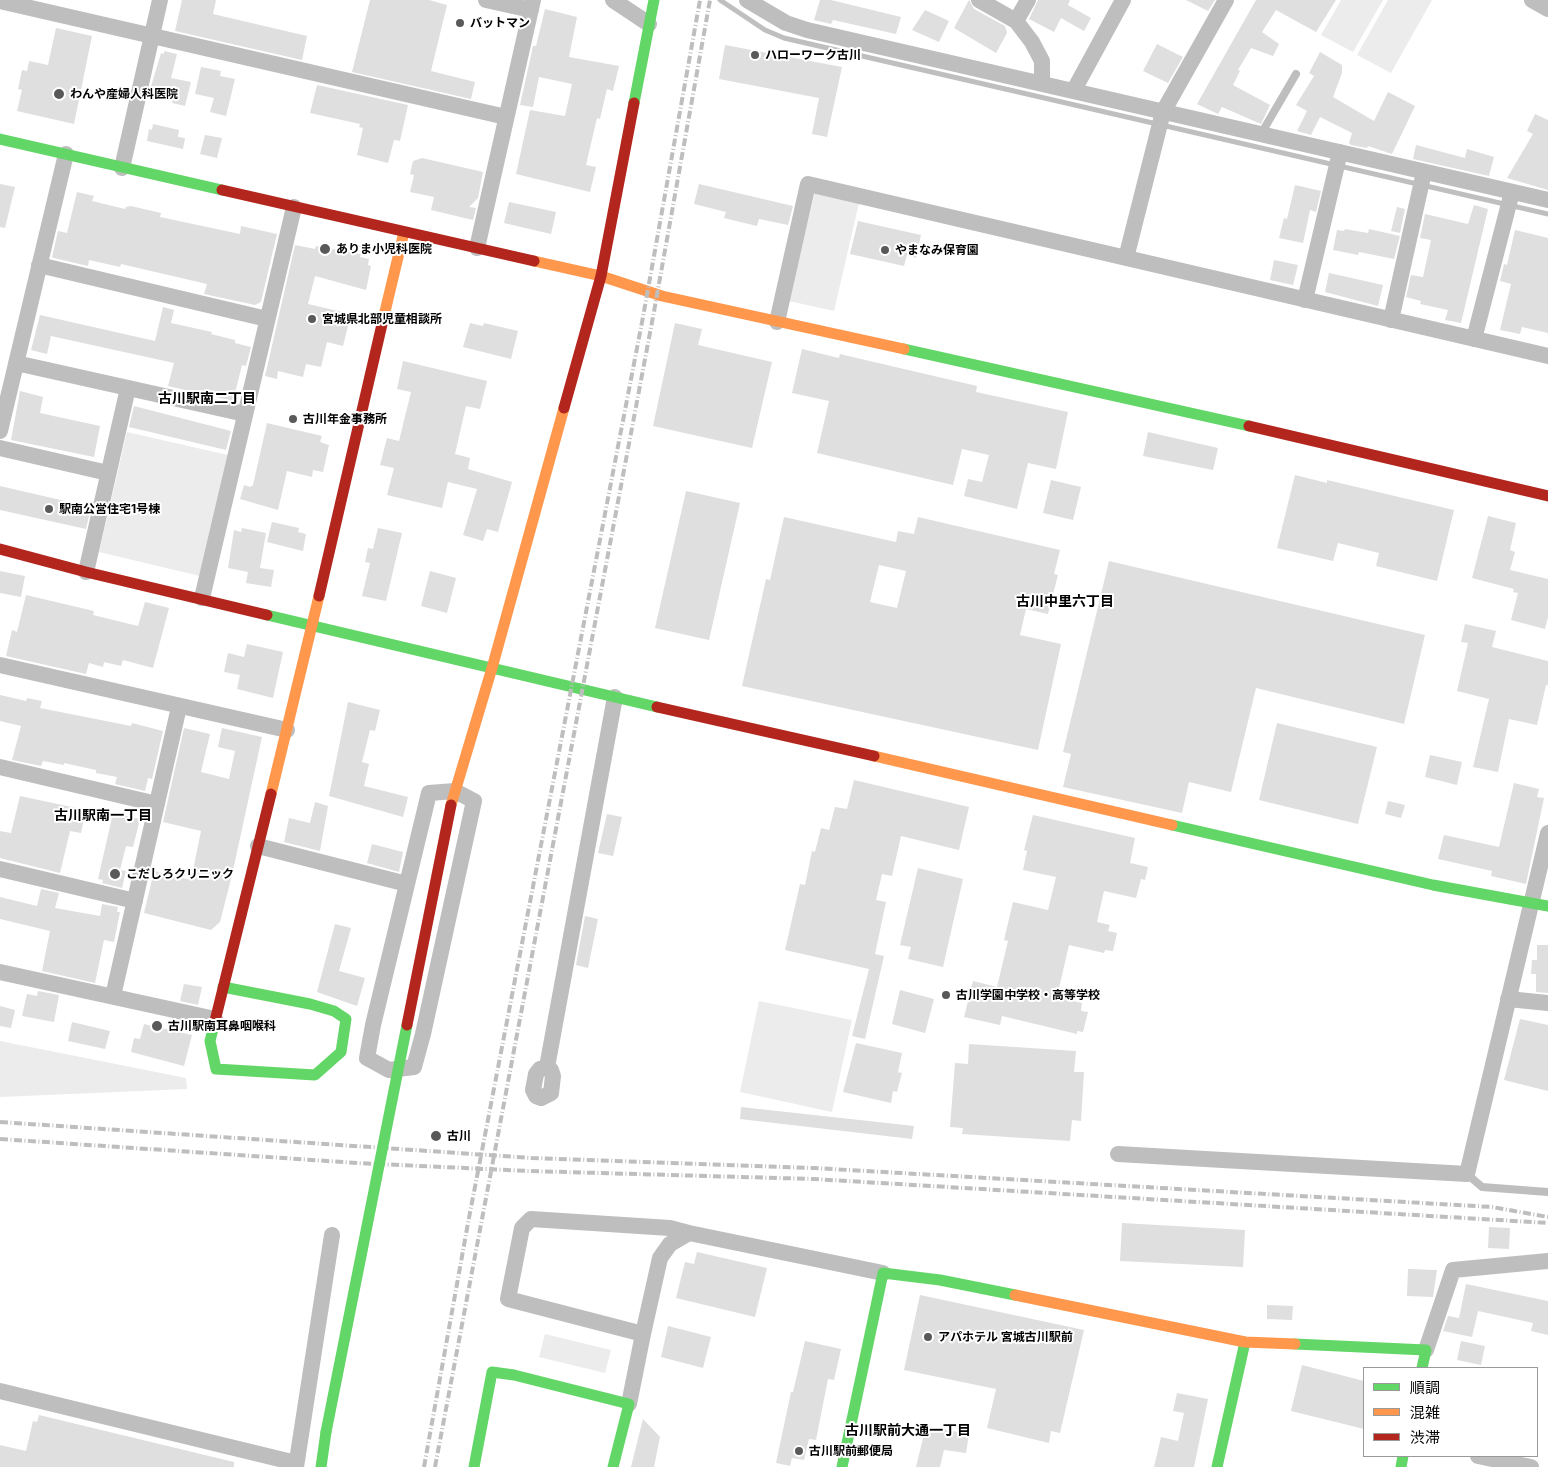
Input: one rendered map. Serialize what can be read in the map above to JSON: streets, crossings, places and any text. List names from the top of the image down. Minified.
{"districts":["古川駅南二丁目","古川中里六丁目","古川駅南一丁目","古川駅前大通一丁目"],"places":["バットマン","ハローワーク古川","わんや産婦人科医院","ありま小児科医院","やまなみ保育園","宮城県北部児童相談所","古川年金事務所","駅南公営住宅1号棟","こだしろクリニック","古川学園中学校・高等学校","古川駅南耳鼻咽喉科","古川","アパホテル 宮城古川駅前","古川駅前郵便局"],"legend":["順調","混雑","渋滞"]}
